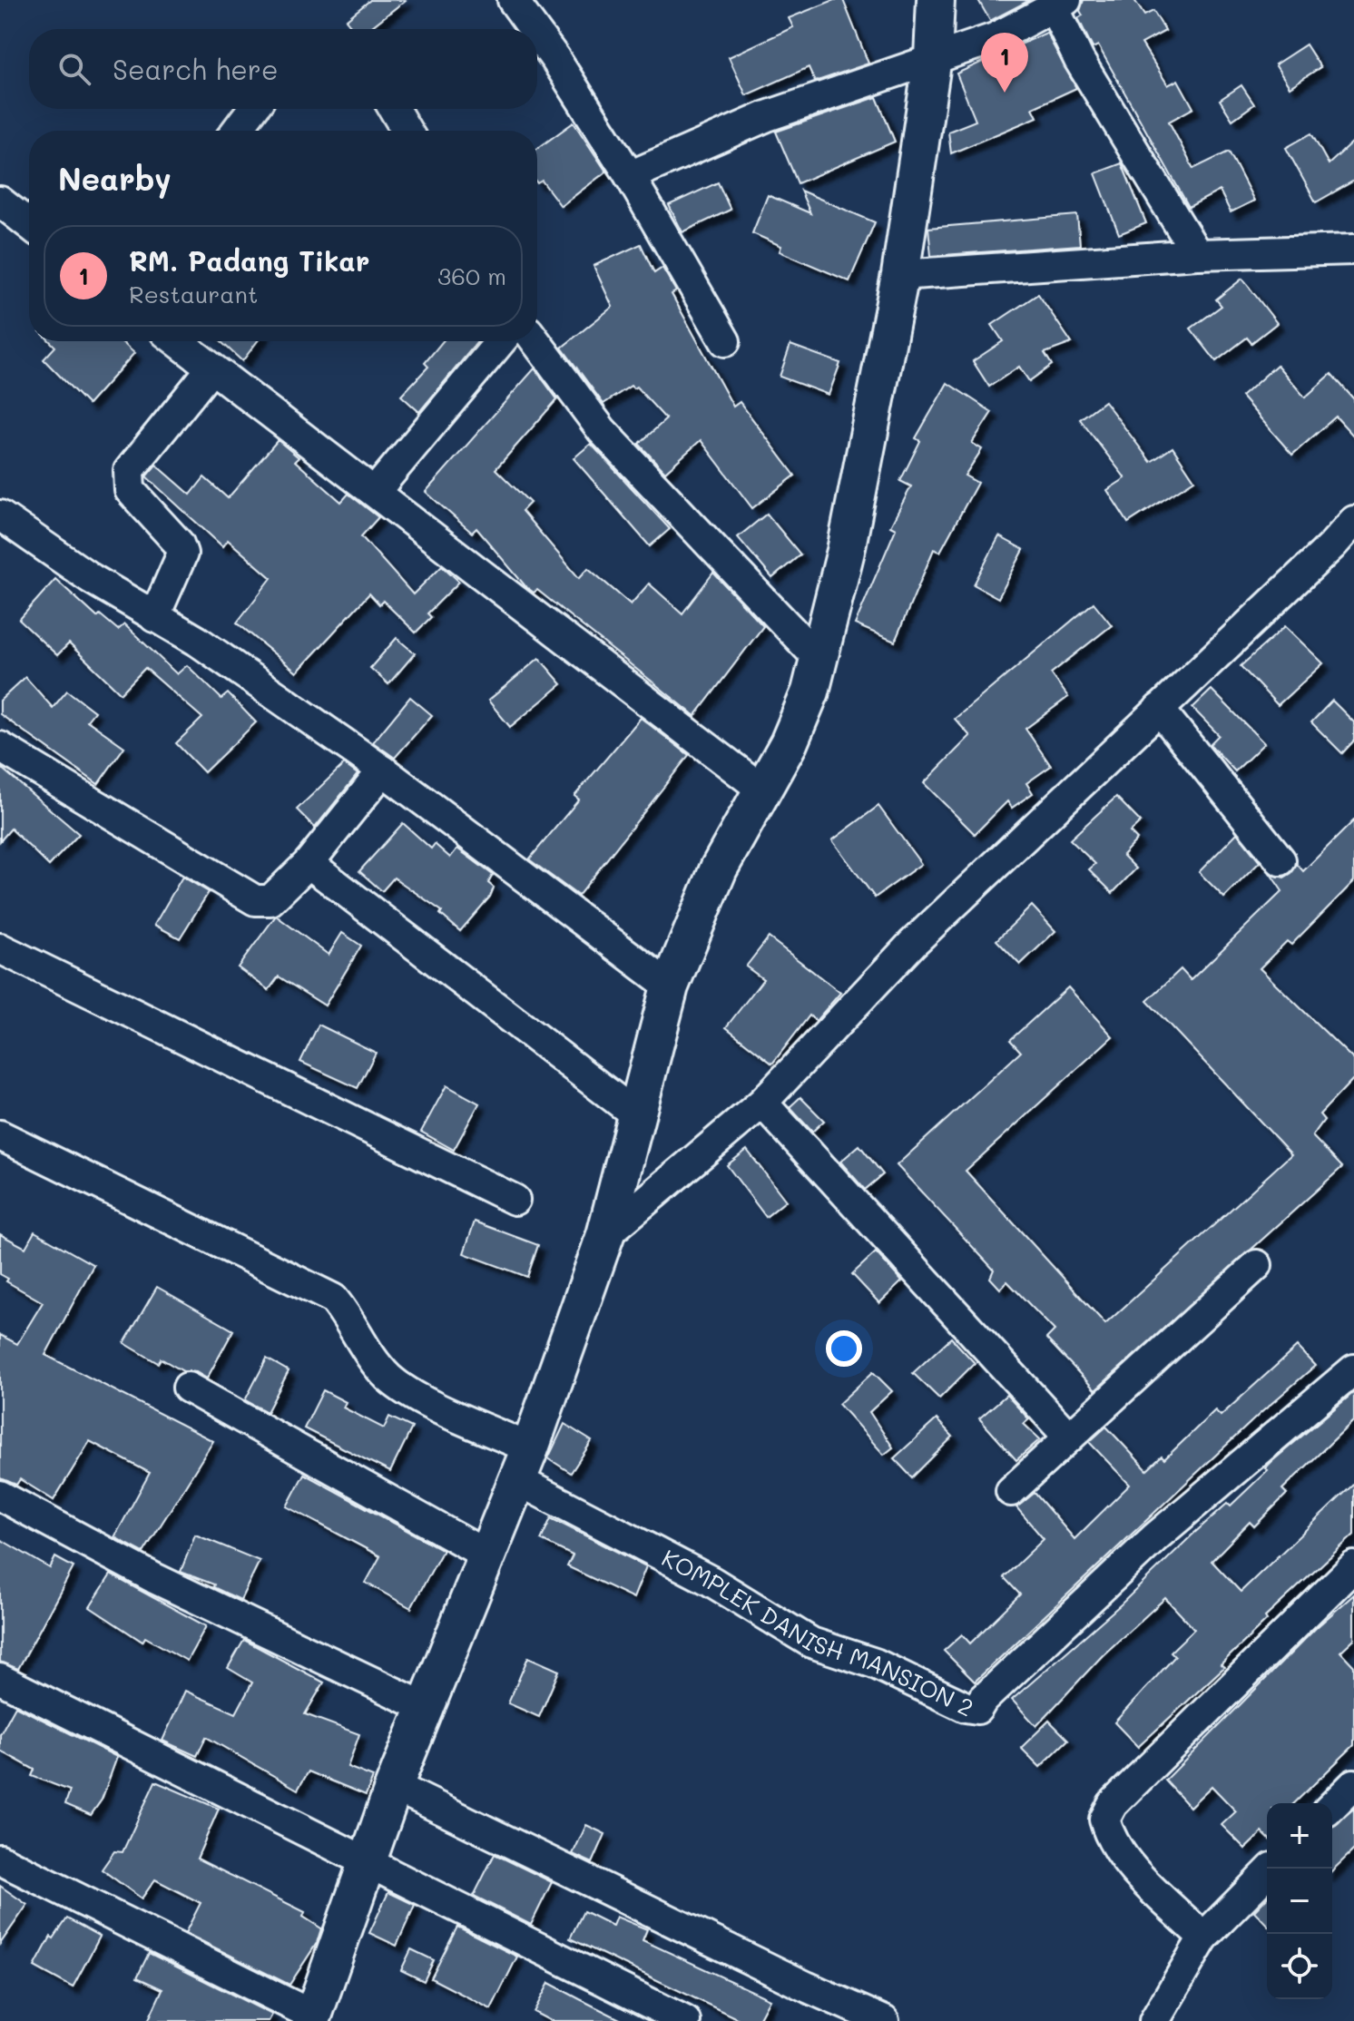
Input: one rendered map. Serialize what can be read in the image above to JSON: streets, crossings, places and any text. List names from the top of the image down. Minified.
{"streets":{"street":["KOMPLEK DANISH MANSION 2"]},"page":{"search":"Search here","pins":"1","heading":"Nearby","list":[{"mark":"1","name":"RM. Padang Tikar","note":"Restaurant","value":"360 m"}],"map_buttons":["+","−"]}}
